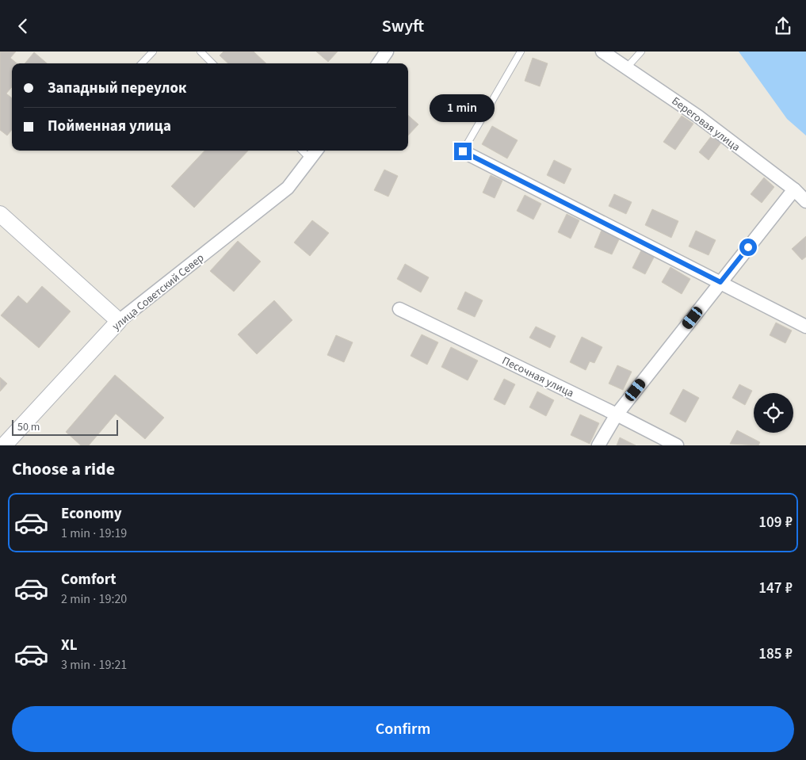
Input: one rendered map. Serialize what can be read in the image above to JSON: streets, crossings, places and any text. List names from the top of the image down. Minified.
{"streets":{"street":["Береговая улица","улица Советский Север","Песочная улица"]},"scale_bar":"50 m","page":{"header":"Swyft","banner":["Западный переулок","Пойменная улица"],"bubble":"1 min","scale":"50 m","heading":"Choose a ride","list":[{"name":"Economy","note":"1 min · 19:19","value":"109 ₽"},{"name":"Comfort","note":"2 min · 19:20","value":"147 ₽"},{"name":"XL","note":"3 min · 19:21","value":"185 ₽"}],"buttons":"Confirm"}}
